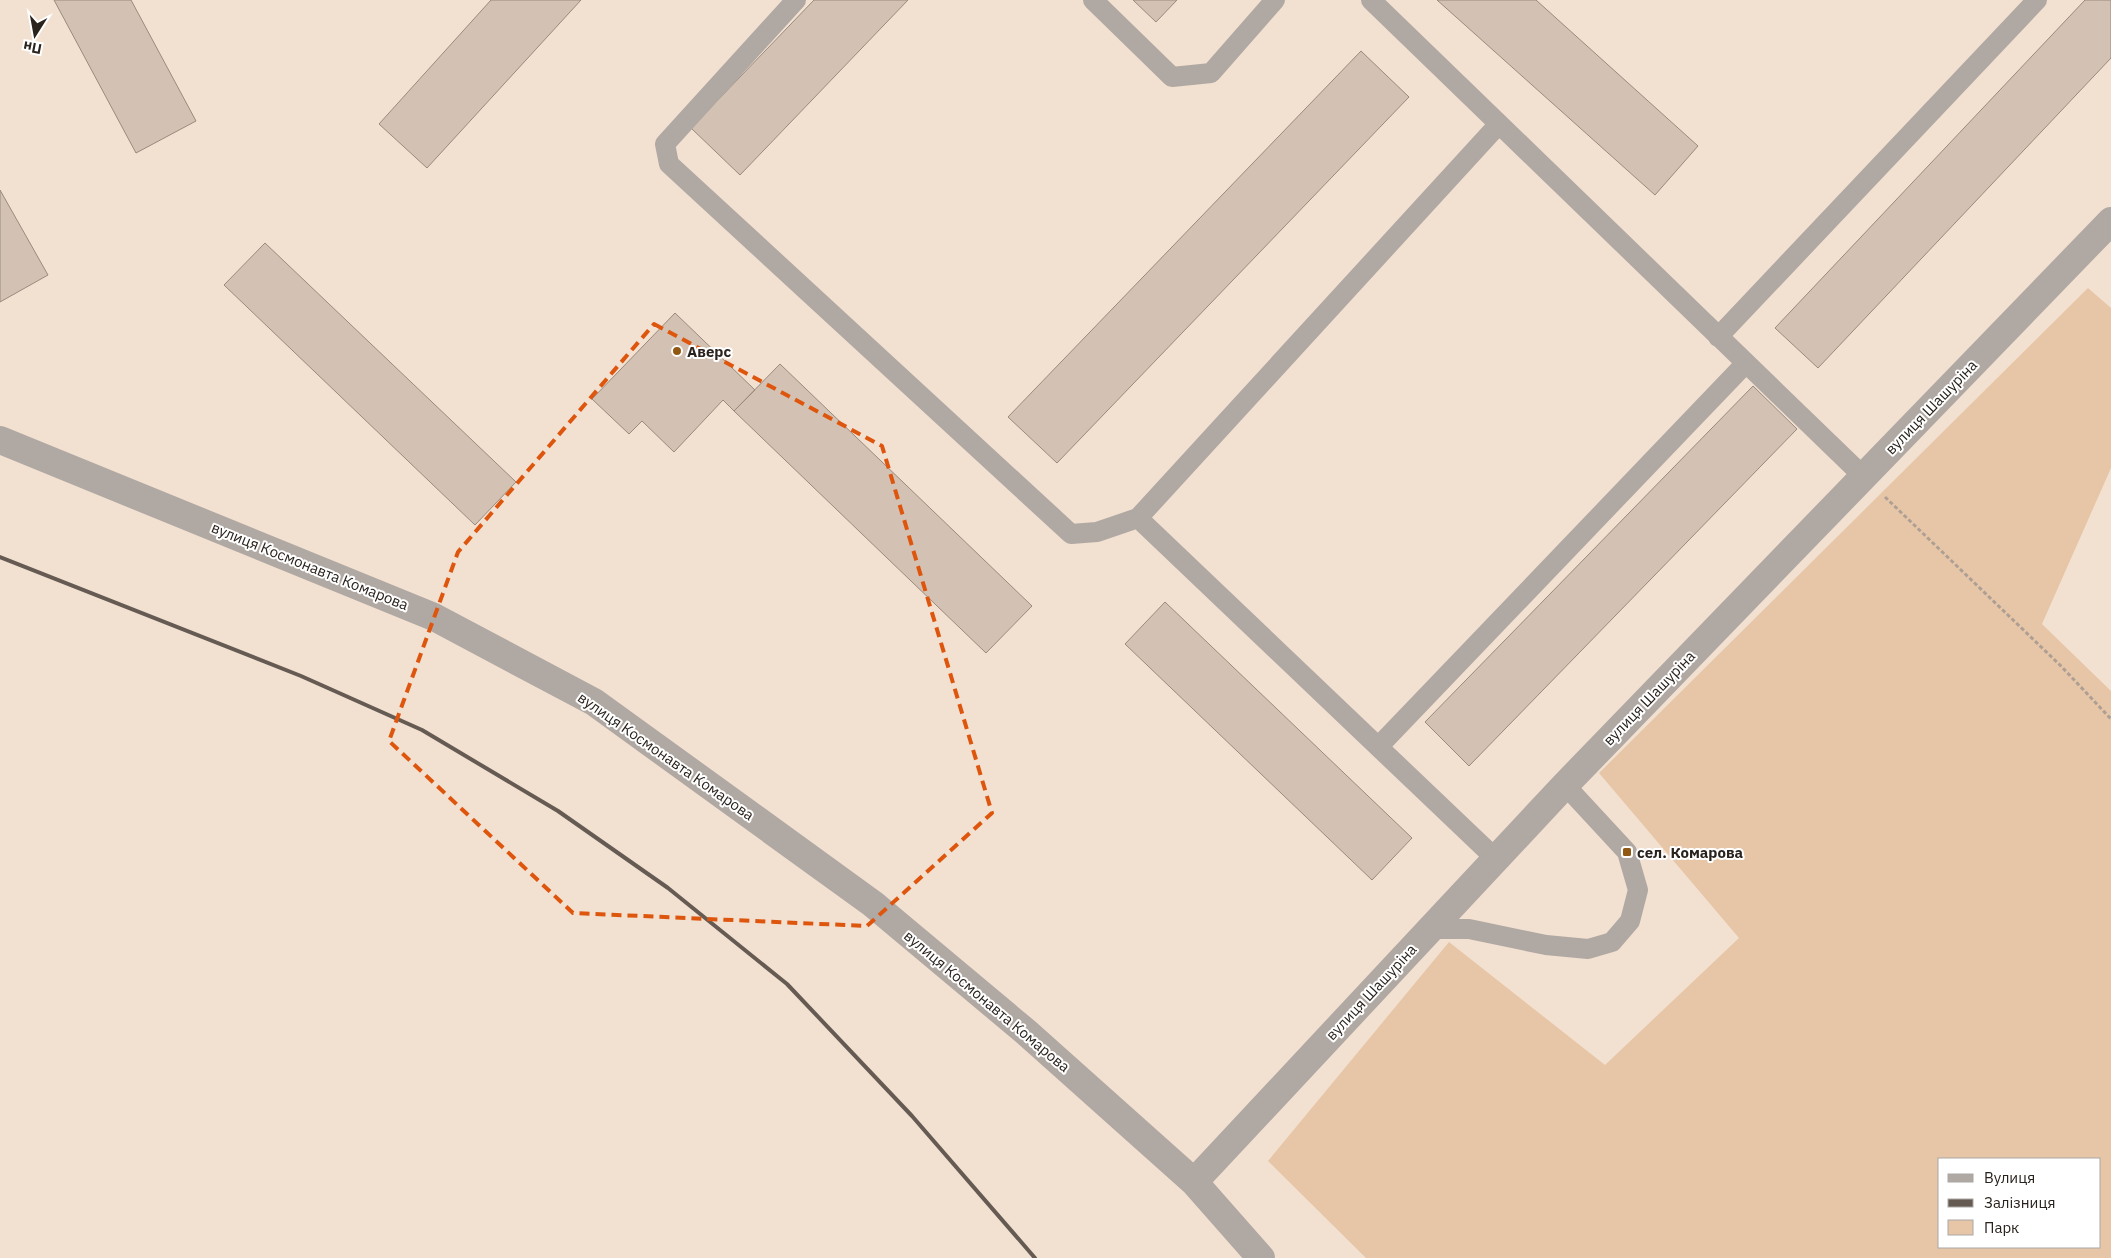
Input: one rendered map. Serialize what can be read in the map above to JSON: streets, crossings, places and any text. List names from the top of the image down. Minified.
{"streets":{"street":["вулиця Шашуріна","вулиця Космонавта Комарова"]},"crossings":[["вулиця Шашуріна","вулиця Космонавта Комарова"]],"places":{"other":["Аверс"],"transit":["сел. Комарова"]},"legend":["Вулиця","Залізниця","Парк"],"north":"bottom"}
